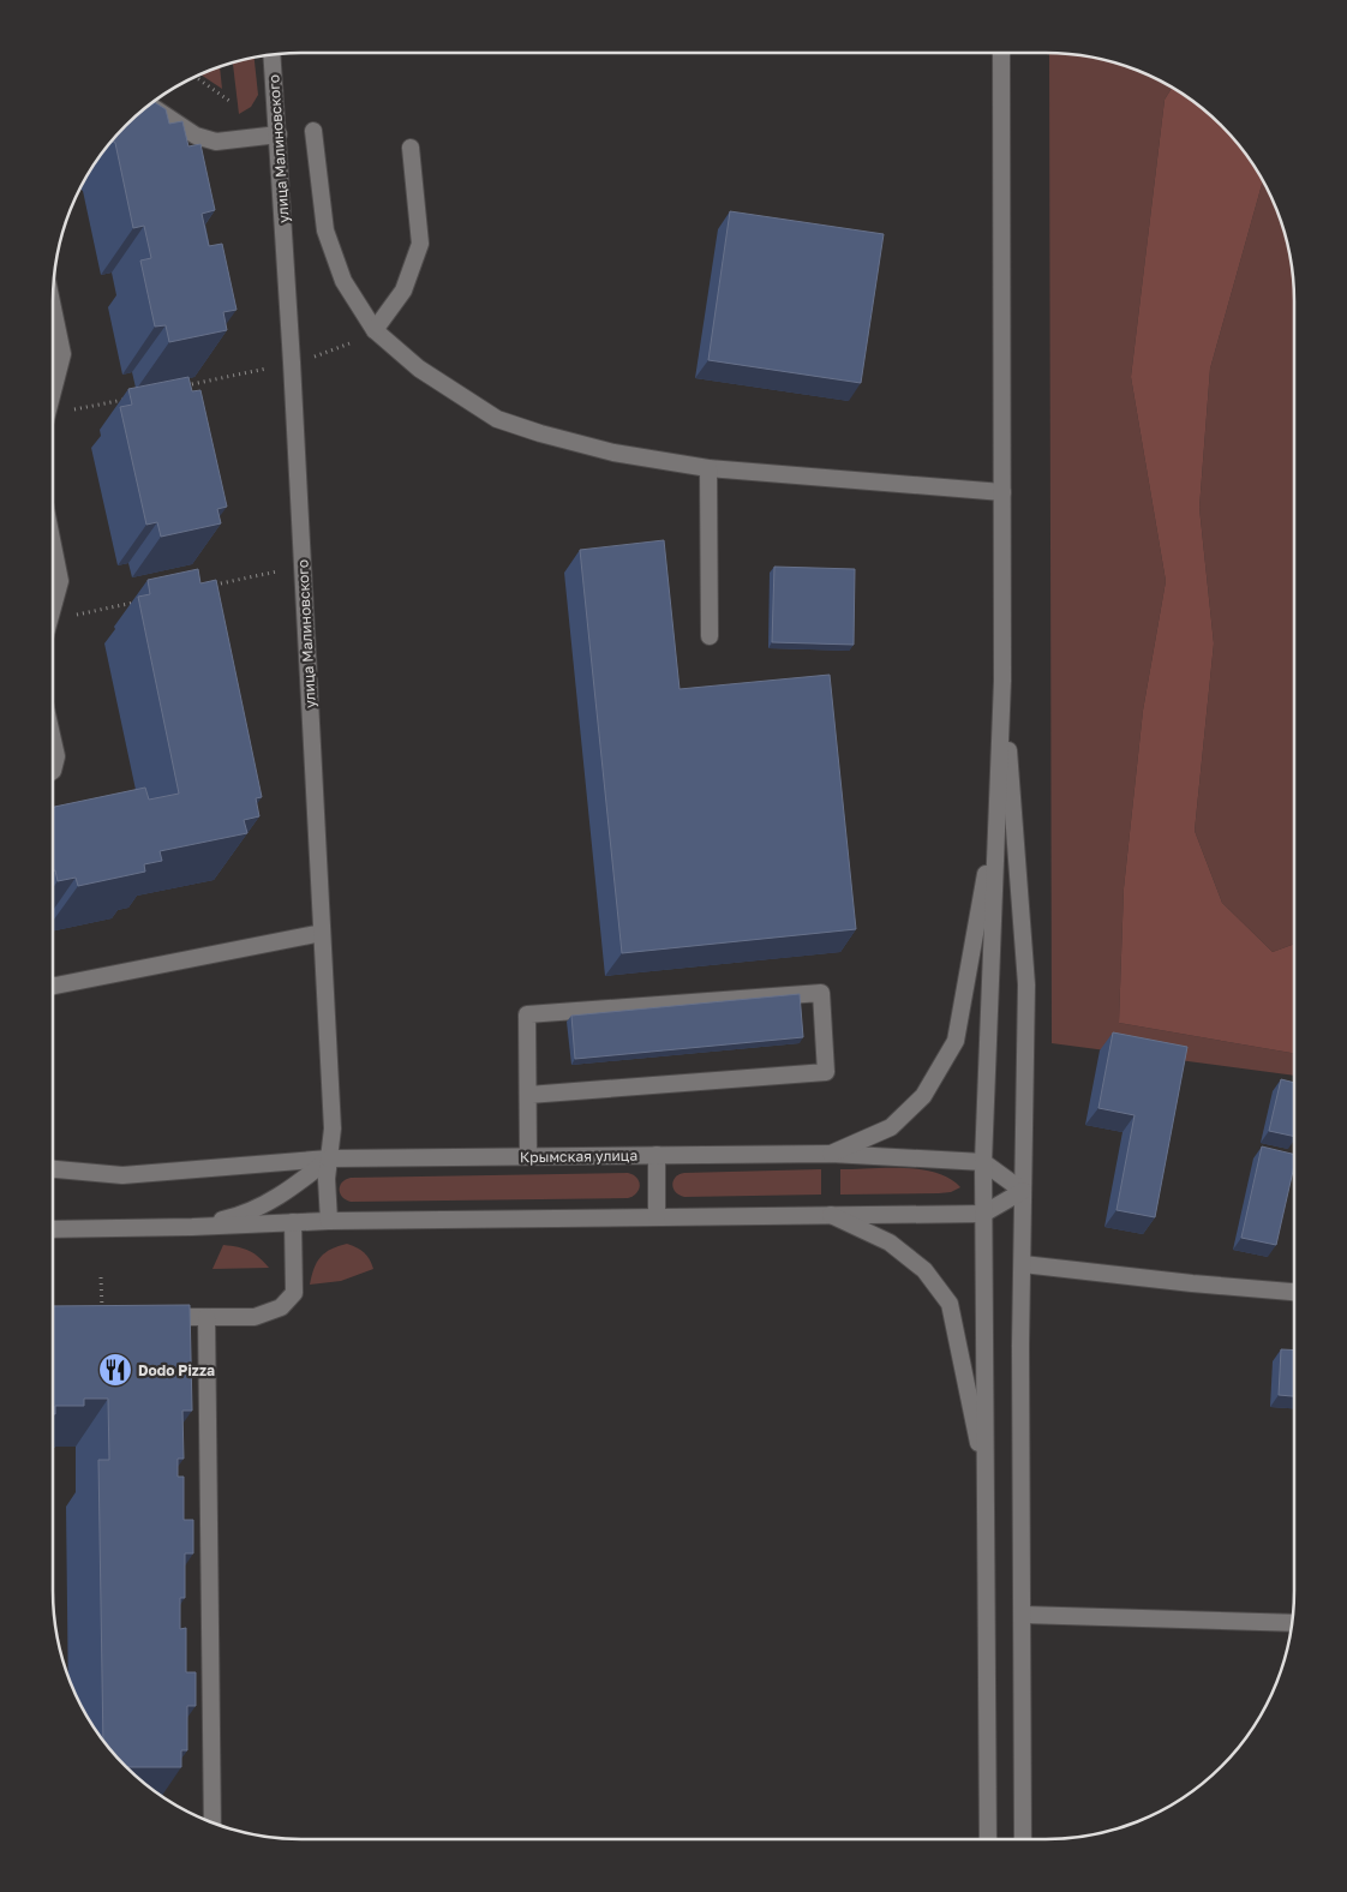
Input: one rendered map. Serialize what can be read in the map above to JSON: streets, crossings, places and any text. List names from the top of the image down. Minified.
{"streets":{"main road":["улица Малиновского","Крымская улица"]},"crossings":[["улица Малиновского","Крымская улица"]],"places":{"restaurant":["Dodo Pizza"]}}
